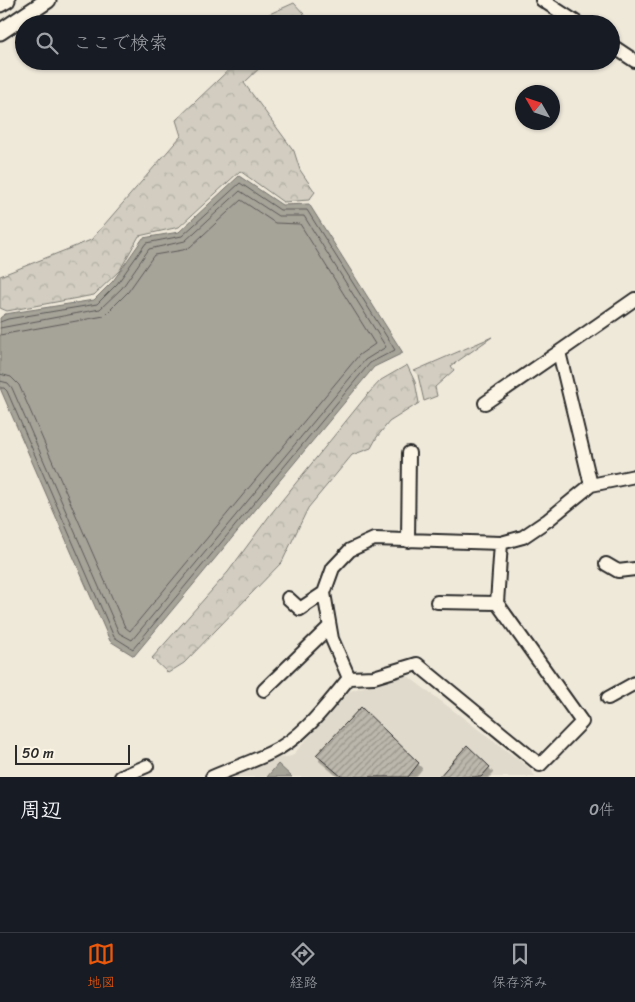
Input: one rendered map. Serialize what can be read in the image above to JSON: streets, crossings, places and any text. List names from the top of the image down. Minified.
{"scale_bar":"50 m","north":"top left","page":{"search":"ここで検索","scale":"50 m","heading":["周辺","0件"],"nav":["地図","経路","保存済み"]}}
